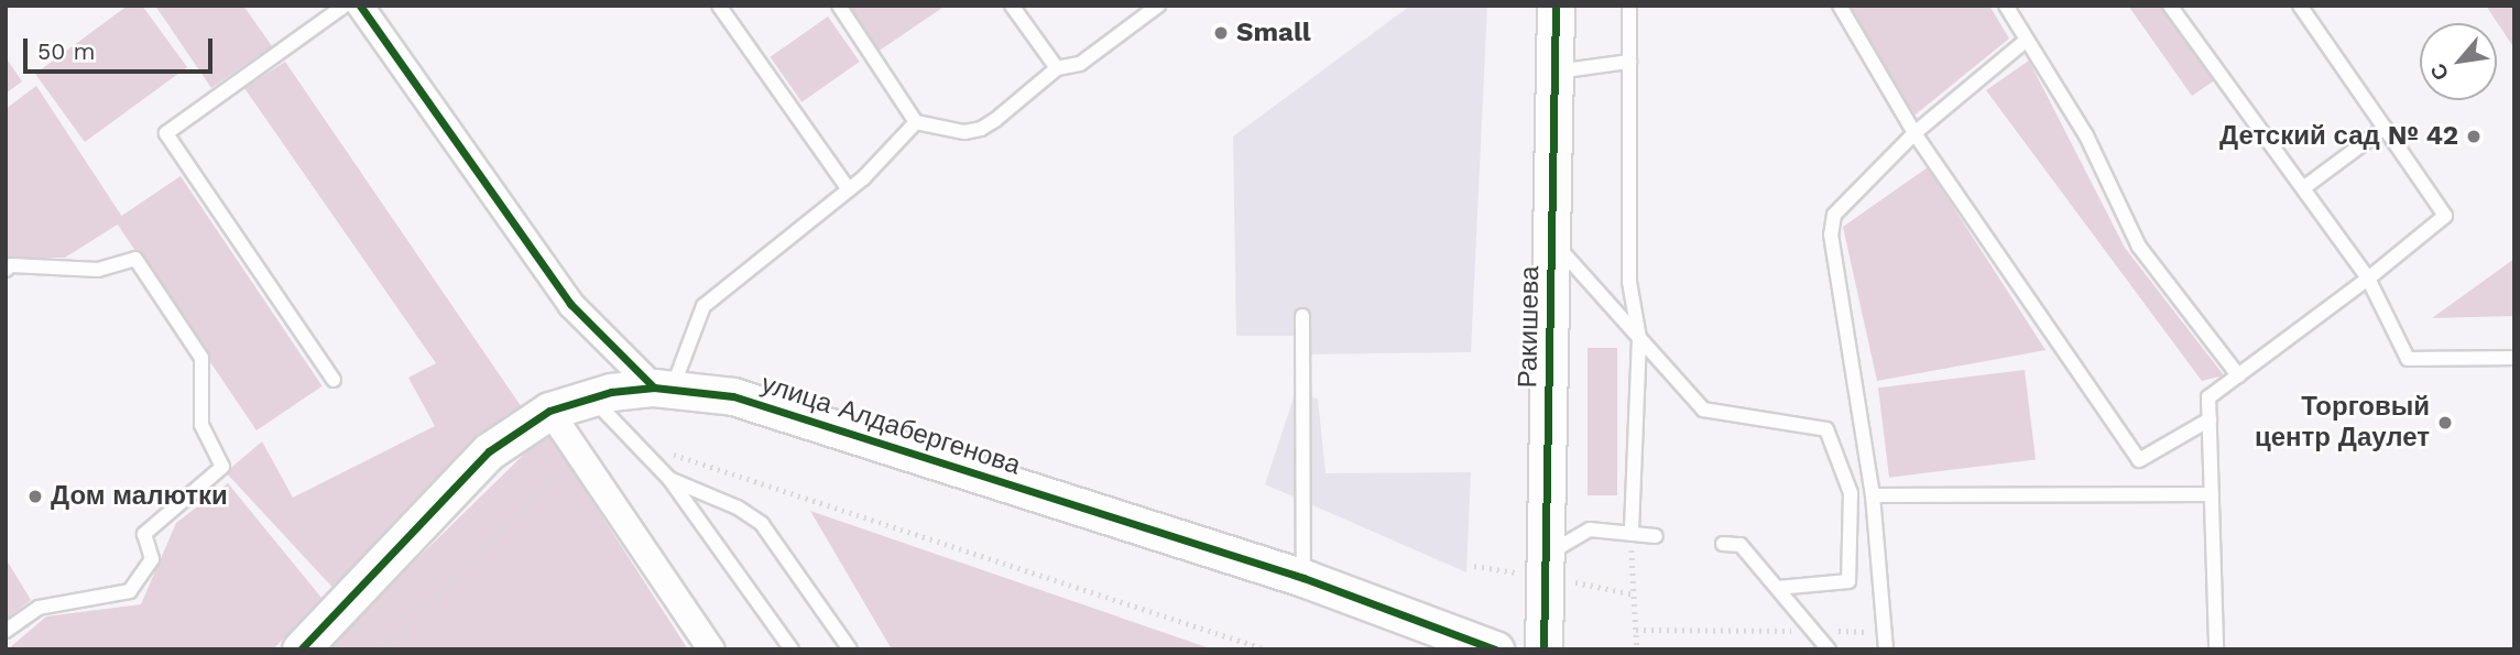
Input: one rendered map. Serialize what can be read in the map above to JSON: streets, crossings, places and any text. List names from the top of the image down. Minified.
{"streets":{"street":["Ракишева","улица Алдабергенова"]},"places":["Small","Детский сад № 42","Торговый центр Даулет","Дом малютки"],"scale_bar":"50 m","north":"bottom left"}
